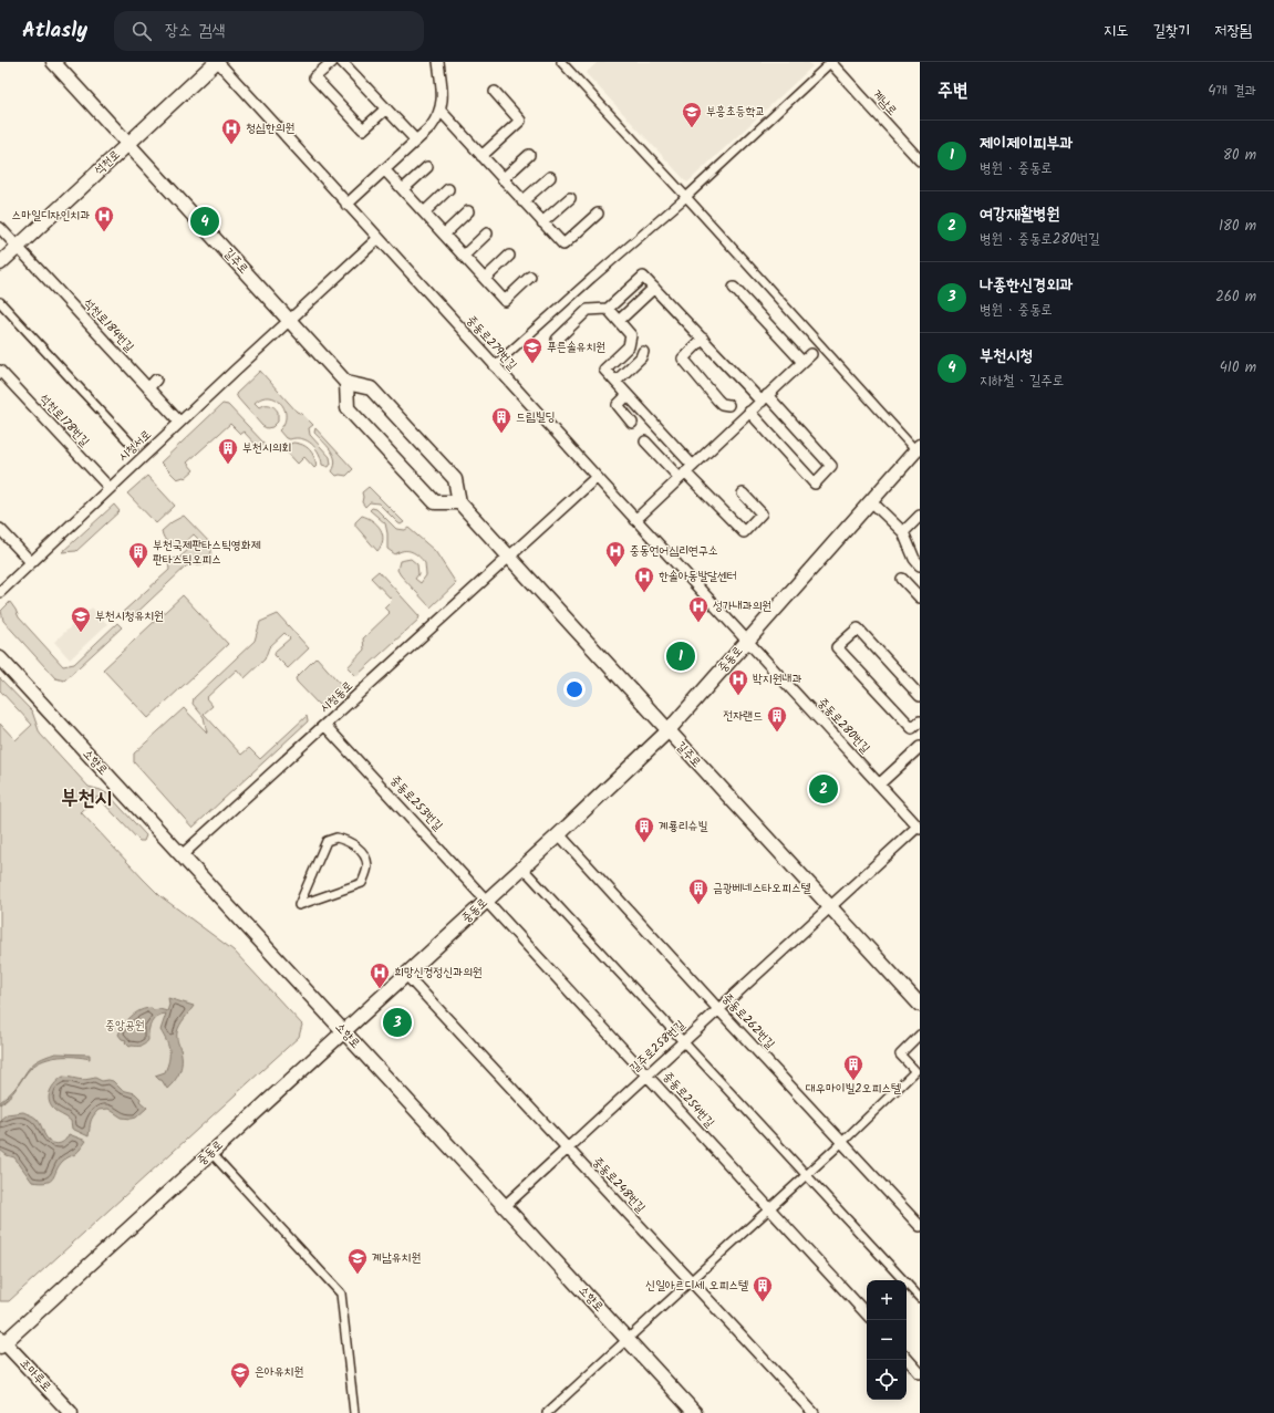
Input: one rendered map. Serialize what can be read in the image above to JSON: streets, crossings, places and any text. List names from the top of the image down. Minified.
{"streets":{"street":["계남로","석천로","길주로","석천로184번길","중동로279번길","석천로178번길","시청서로","중동로","시청동로","중동로280번길","소향로","중동로253번길","중동로262번길","길주로258번길","중동로254번길","중동로248번길","조마루로"]},"crossings":[["석천로","길주로"],["석천로","석천로184번길"],["석천로","중동로279번길"],["길주로","시청서로"],["길주로","중동로"],["길주로","시청동로"],["길주로","길주로258번길"],["석천로184번길","시청서로"],["중동로279번길","시청서로"],["중동로279번길","중동로"],["중동로279번길","시청동로"],["중동로279번길","중동로280번길"],["석천로178번길","시청서로"],["중동로","중동로280번길"],["중동로","소향로"],["중동로","중동로253번길"],["중동로","중동로262번길"],["중동로","중동로254번길"],["중동로","중동로248번길"],["중동로","조마루로"],["시청동로","소향로"],["시청동로","중동로253번길"],["중동로280번길","길주로258번길"],["소향로","길주로258번길"],["중동로253번길","중동로254번길"],["중동로262번길","길주로258번길"],["길주로258번길","중동로254번길"],["길주로258번길","중동로248번길"]],"districts":["부천시"],"parks":["중앙공원"],"places":{"school or university":["부흥초등학교","푸른솔유치원","부천시청유치원","계남유치원","은아유치원"],"hospital":["청심한의원","스마일디자인치과","중동언어심리연구소","한솔아동발달센터","성가내과의원","박지원내과","희망신경정신과의원"],"building":["드림빌딩","부천시의회","부천국제판타스틱영화제 판타스틱오피스","전자랜드","계룡리슈빌","금광베네스타오피스텔","대우마이빌2오피스텔","신일아르디세 오피스텔"]},"page":{"header":"Atlasly","search":"장소 검색","nav":["지도","길찾기","저장됨"],"heading":["주변","4개 결과"],"list":[{"mark":"1","name":"제이제이피부과","note":"병원 · 중동로","value":"80 m"},{"mark":"2","name":"여강재활병원","note":"병원 · 중동로280번길","value":"180 m"},{"mark":"3","name":"나종한신경외과","note":"병원 · 중동로","value":"260 m"},{"mark":"4","name":"부천시청","note":"지하철 · 길주로","value":"410 m"}],"pins":["4","1","2","3"],"map_buttons":["+","−"]}}
